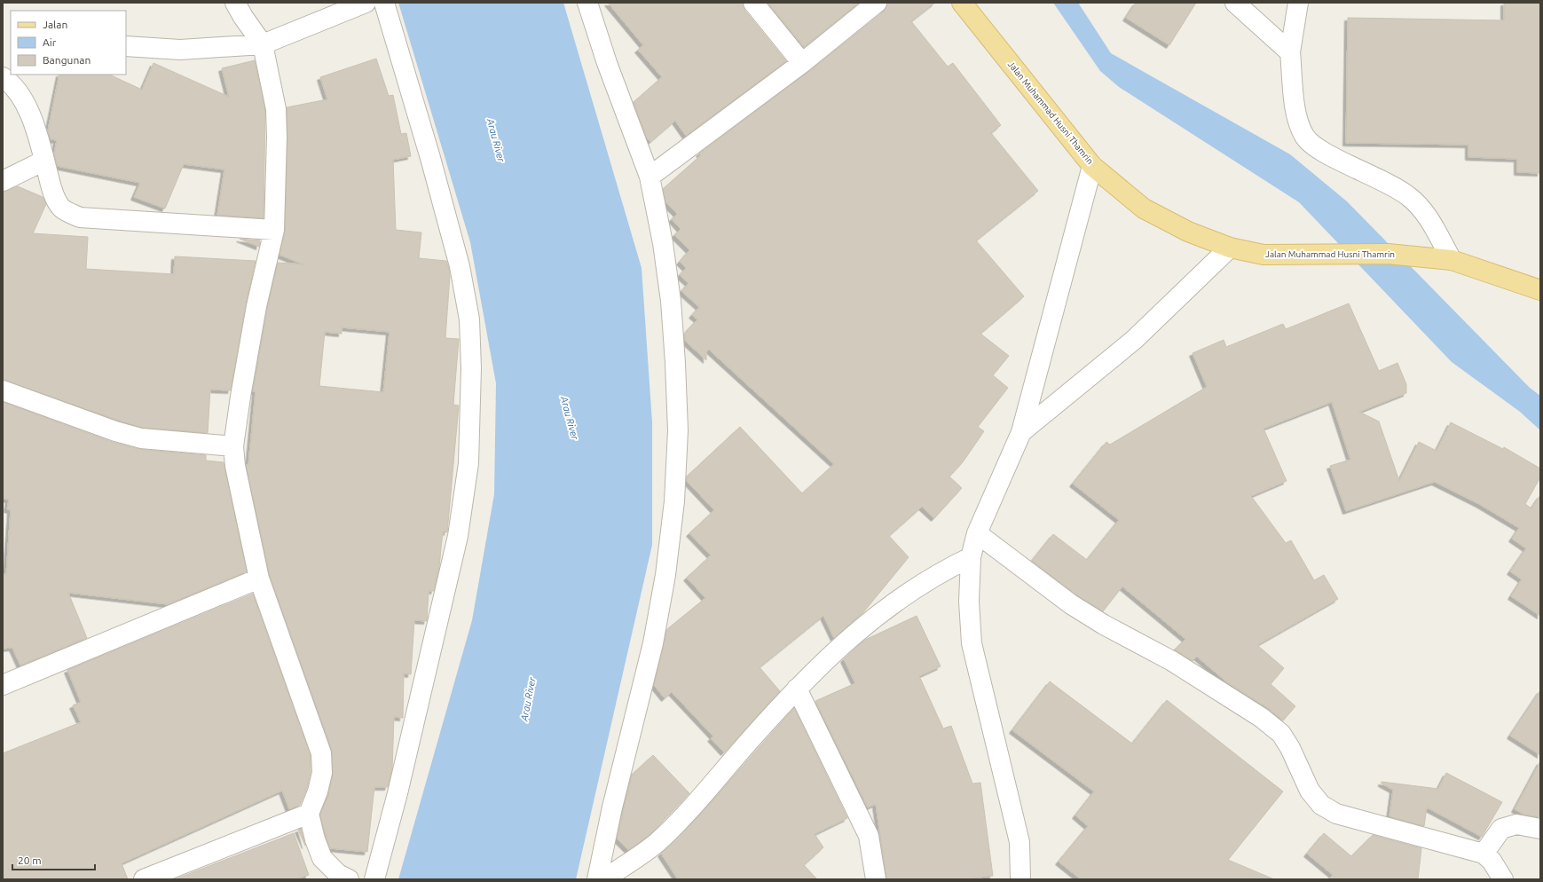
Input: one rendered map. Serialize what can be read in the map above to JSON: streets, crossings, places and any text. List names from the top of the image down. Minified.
{"streets":{"main road":["Jalan Muhammad Husni Thamrin"]},"water":["Arau River"],"legend":["Jalan","Air","Bangunan"],"scale_bar":"20 m"}
